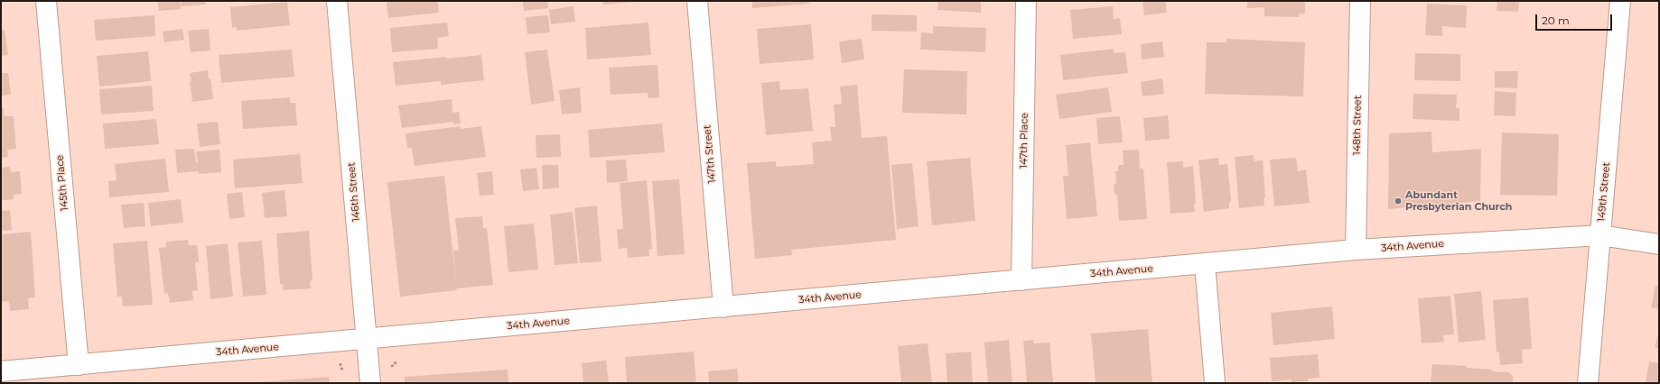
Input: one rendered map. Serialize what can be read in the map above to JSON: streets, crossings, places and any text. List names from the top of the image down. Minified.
{"streets":{"street":["148th Street","147th Place","147th Street","145th Place","146th Street","149th Street","34th Avenue"]},"crossings":[["148th Street","34th Avenue"],["147th Place","34th Avenue"],["147th Street","34th Avenue"],["145th Place","34th Avenue"],["146th Street","34th Avenue"],["149th Street","34th Avenue"]],"places":["Abundant Presbyterian Church"],"scale_bar":"20 m"}
